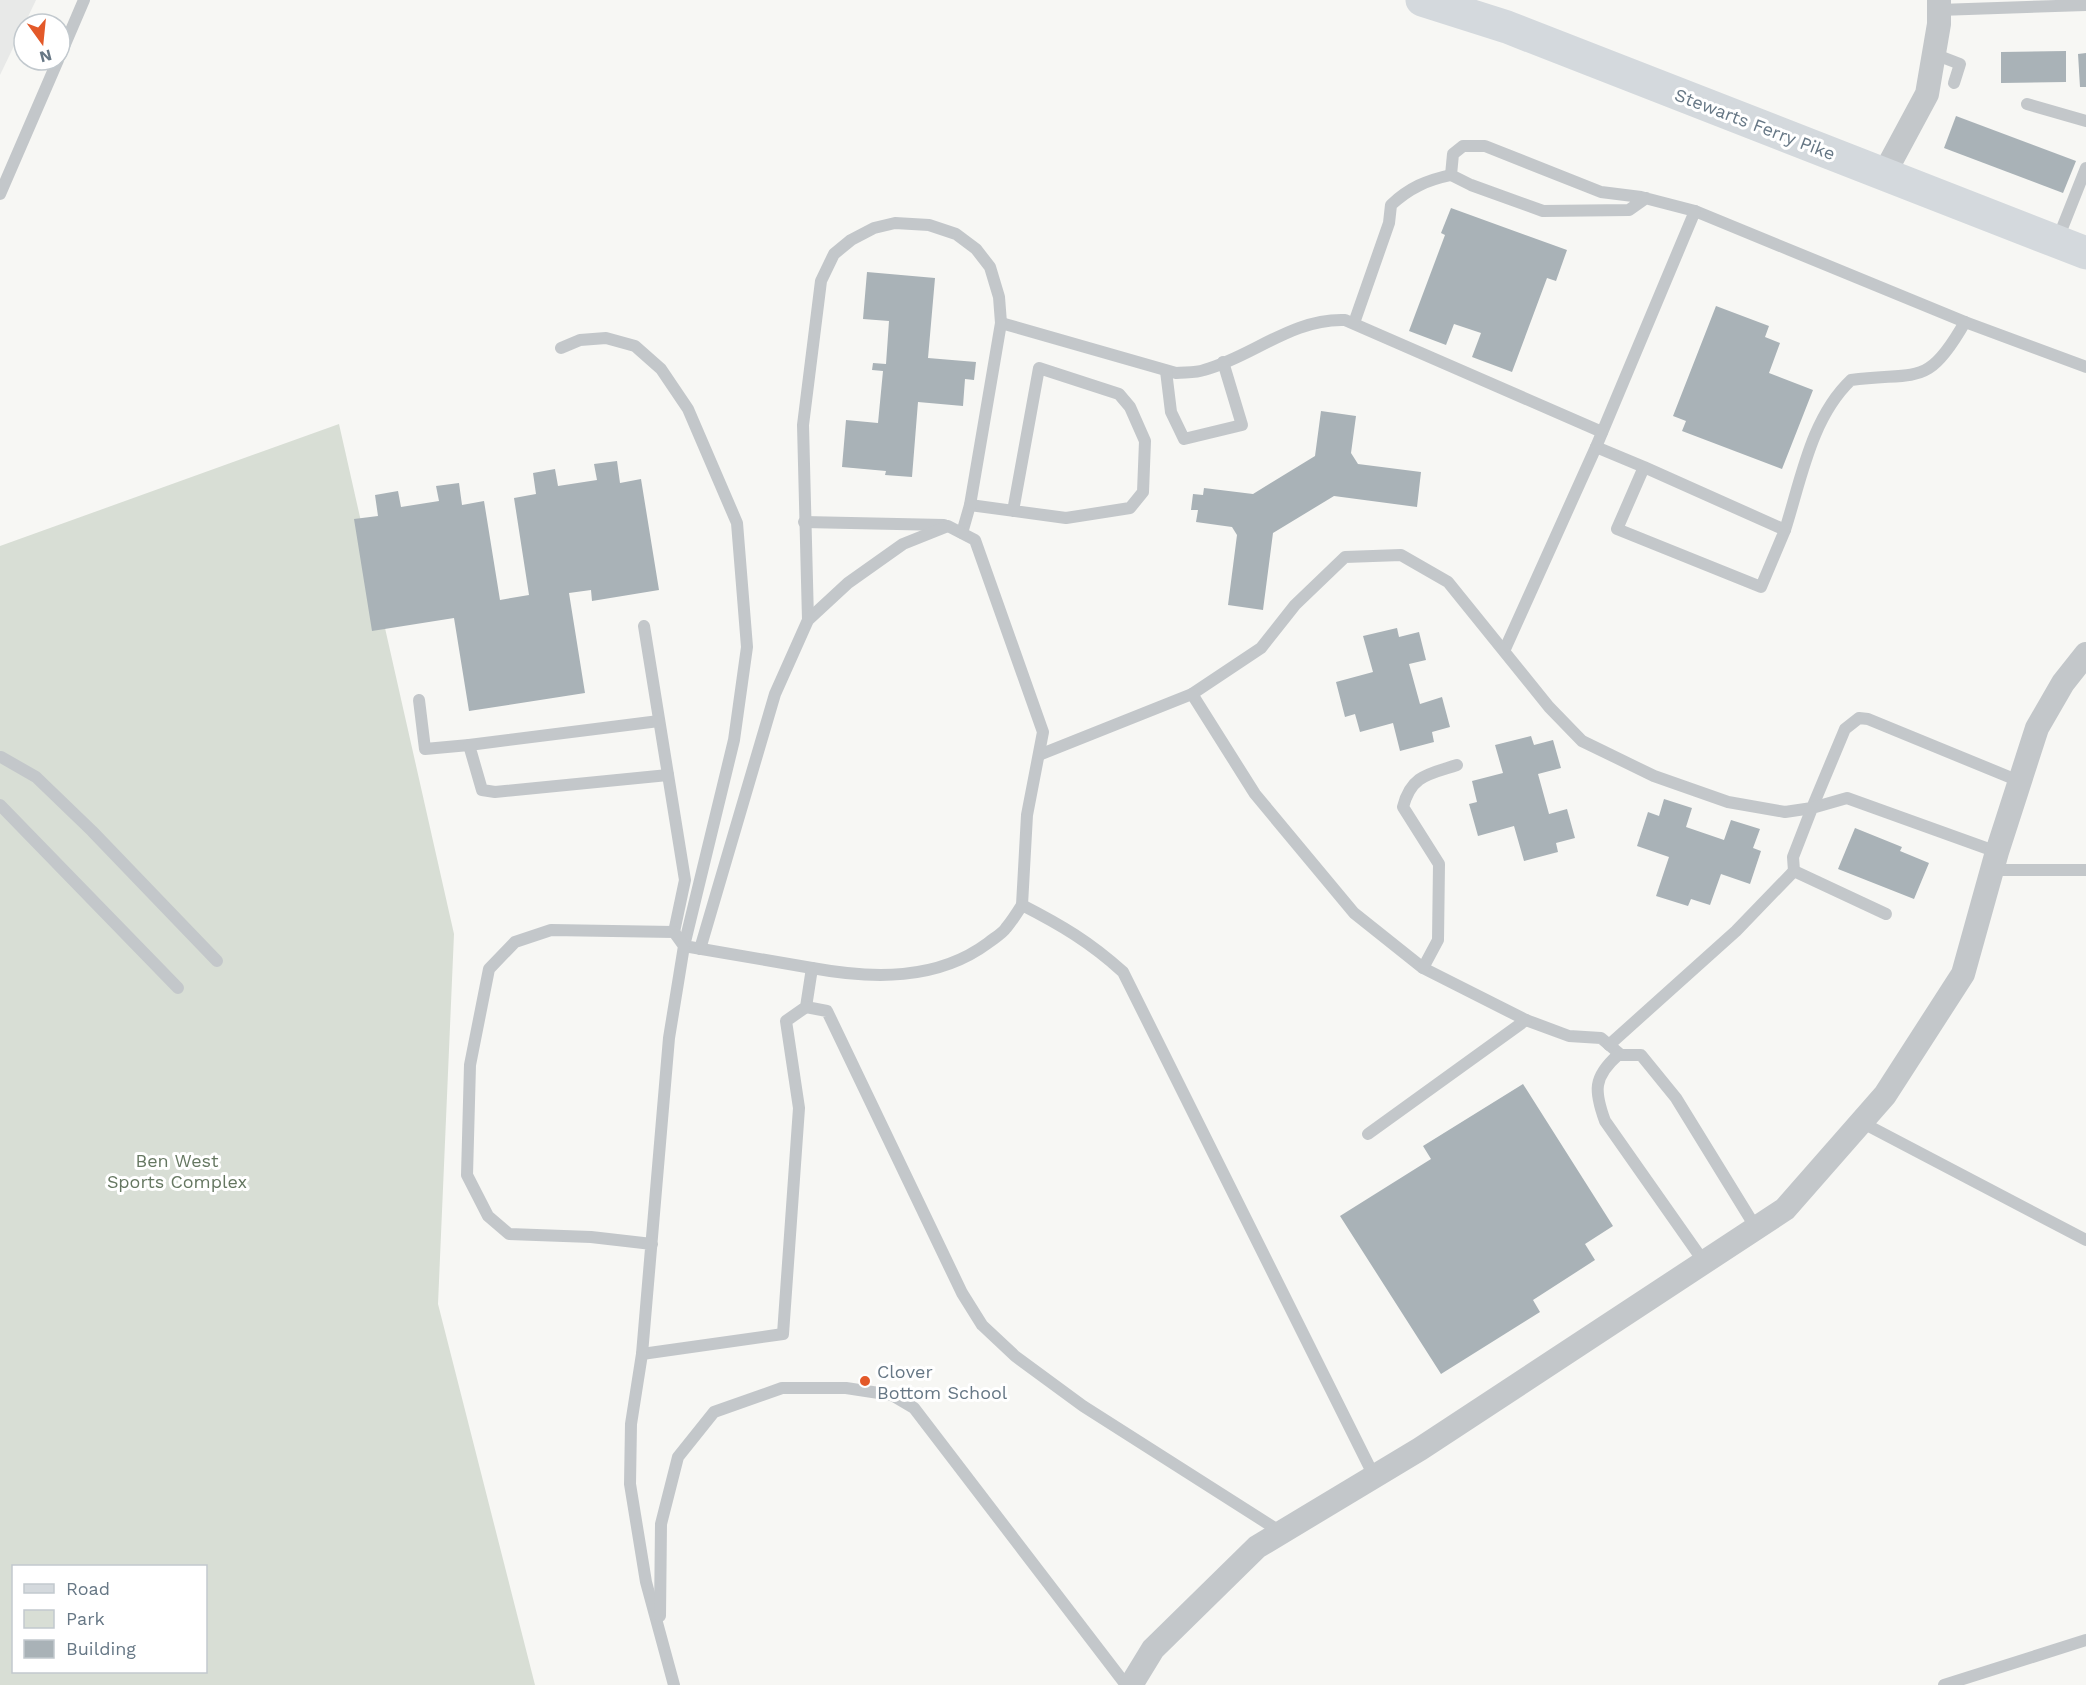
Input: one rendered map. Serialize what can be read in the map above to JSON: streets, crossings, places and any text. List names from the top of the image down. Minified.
{"streets":{"main road":["Stewarts Ferry Pike"]},"parks":["Ben West Sports Complex"],"places":["Clover Bottom School"],"legend":["Road","Park","Building"],"north":"bottom"}
